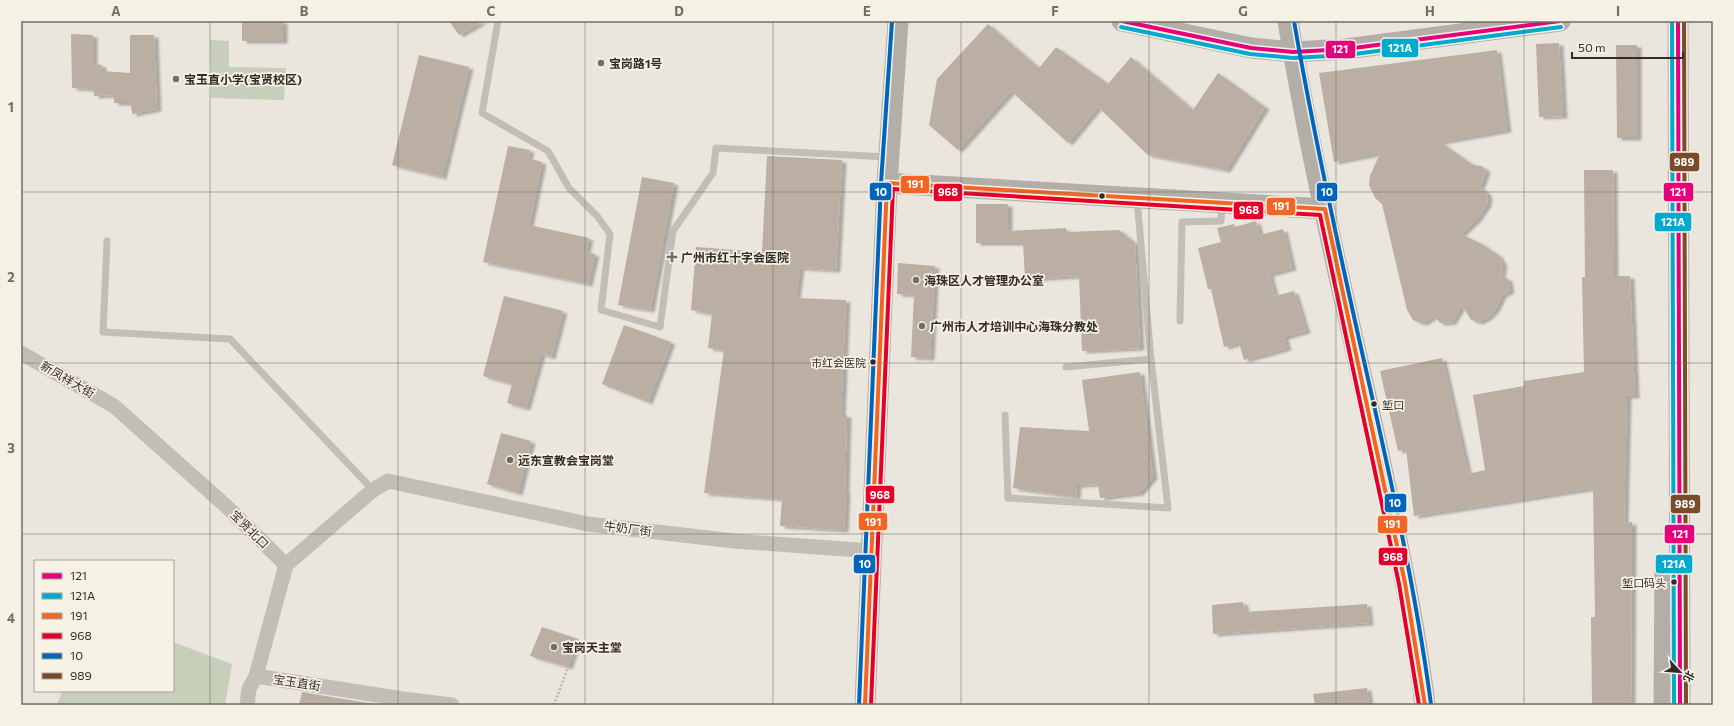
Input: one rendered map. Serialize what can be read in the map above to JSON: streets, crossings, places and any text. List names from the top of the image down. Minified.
{"streets":{"street":["新凤祥大街","牛奶厂街","宝贤北口","宝玉直街"]},"crossings":[["新凤祥大街","宝贤北口"],["宝贤北口","宝玉直街"]],"places":{"other":["宝岗路1号","宝玉直小学(宝贤校区)","海珠区人才管理办公室","广州市人才培训中心海珠分教处","市红会医院","堑口","远东宣教会宝岗堂","堑口码头","宝岗天主堂"],"health":["广州市红十字会医院"]},"lines":["transit line 121","transit line 121A","transit line 10","transit line 989","transit line 191","transit line 968"],"legend":["121","121A","191","968","10","989"],"scale_bar":"50 m","north":"bottom right","grid":{"columns":["A","B","C","D","E","F","G","H","I"],"rows":["1","2","3","4"]}}
